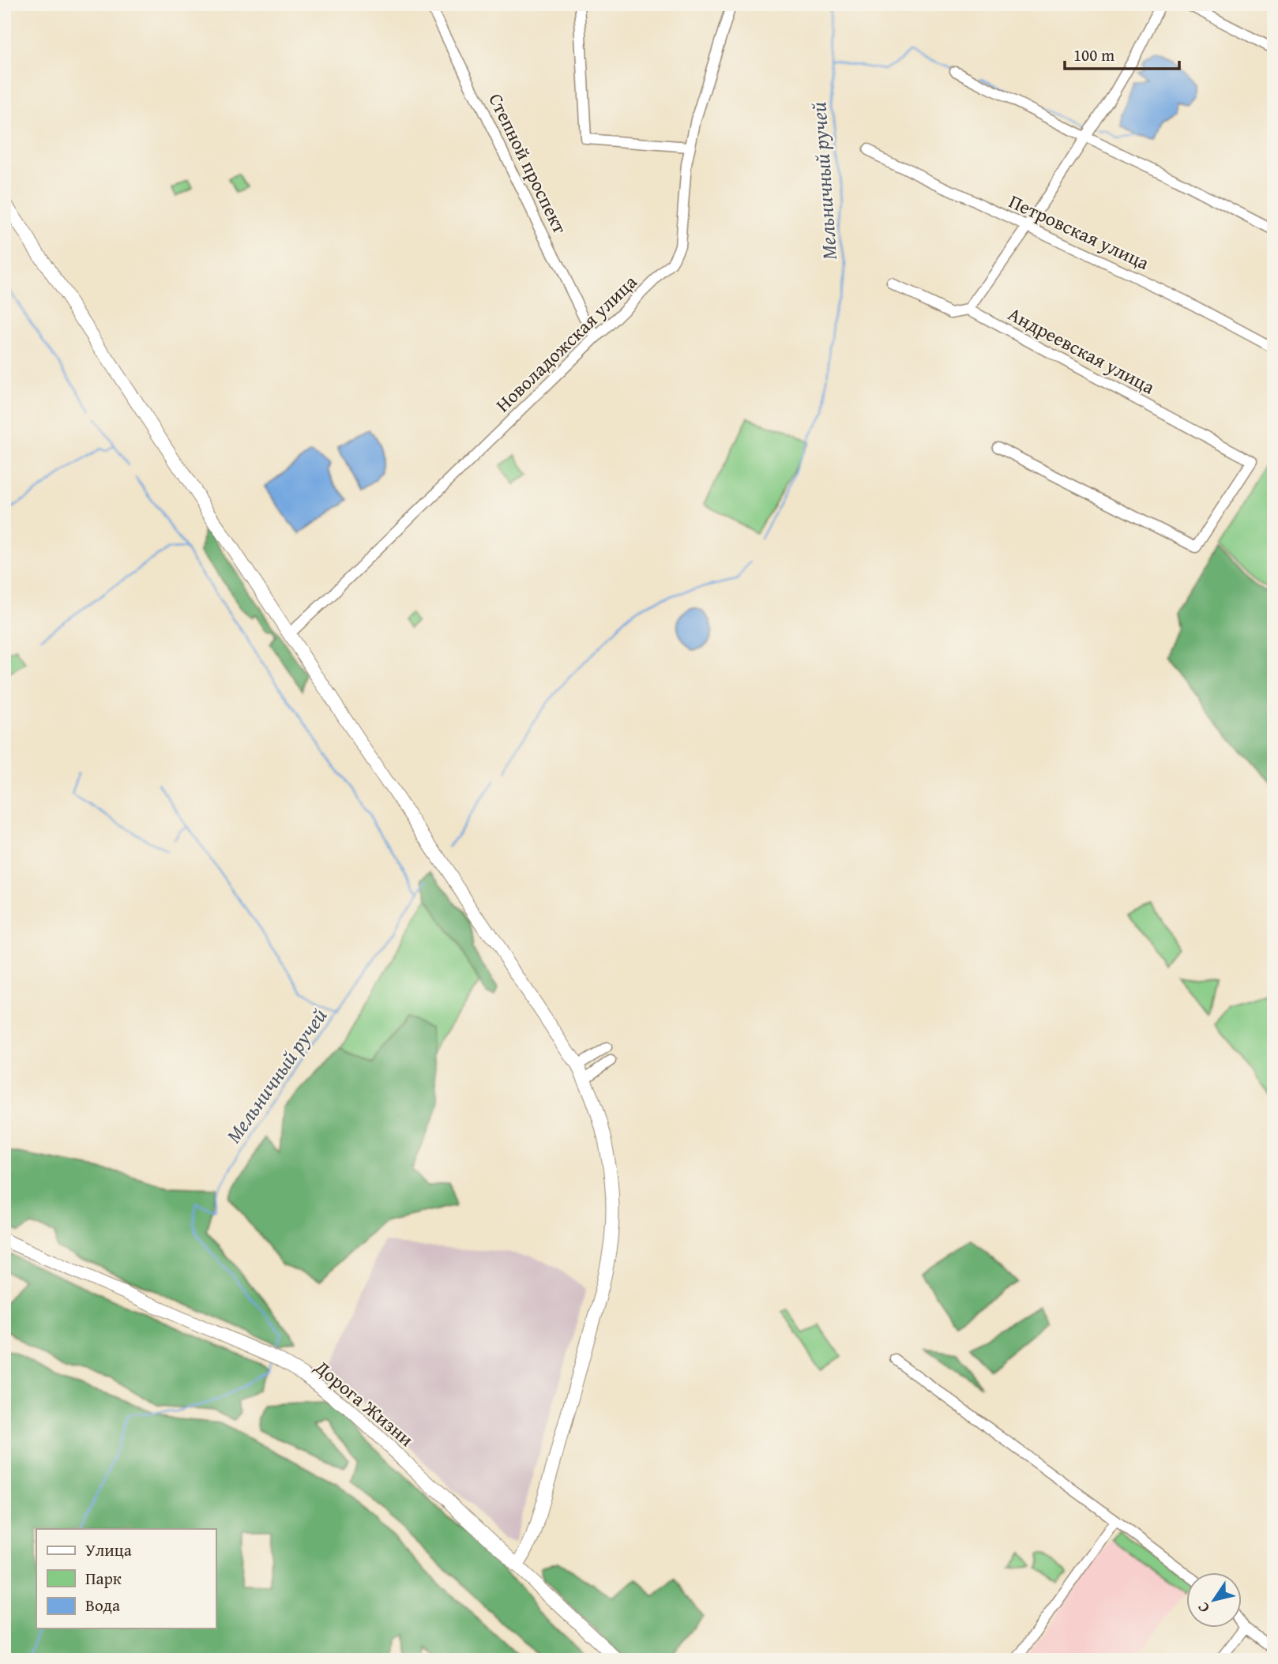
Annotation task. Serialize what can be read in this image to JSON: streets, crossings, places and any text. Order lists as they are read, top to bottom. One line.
{"streets":{"main road":["Дорога Жизни"],"street":["Степной проспект","Петровская улица","Новоладожская улица","Андреевская улица"]},"crossings":[["Степной проспект","Новоладожская улица"]],"water":["Мельничный ручей"],"legend":["Улица","Парк","Вода"],"scale_bar":"100 m","north":"bottom left"}
